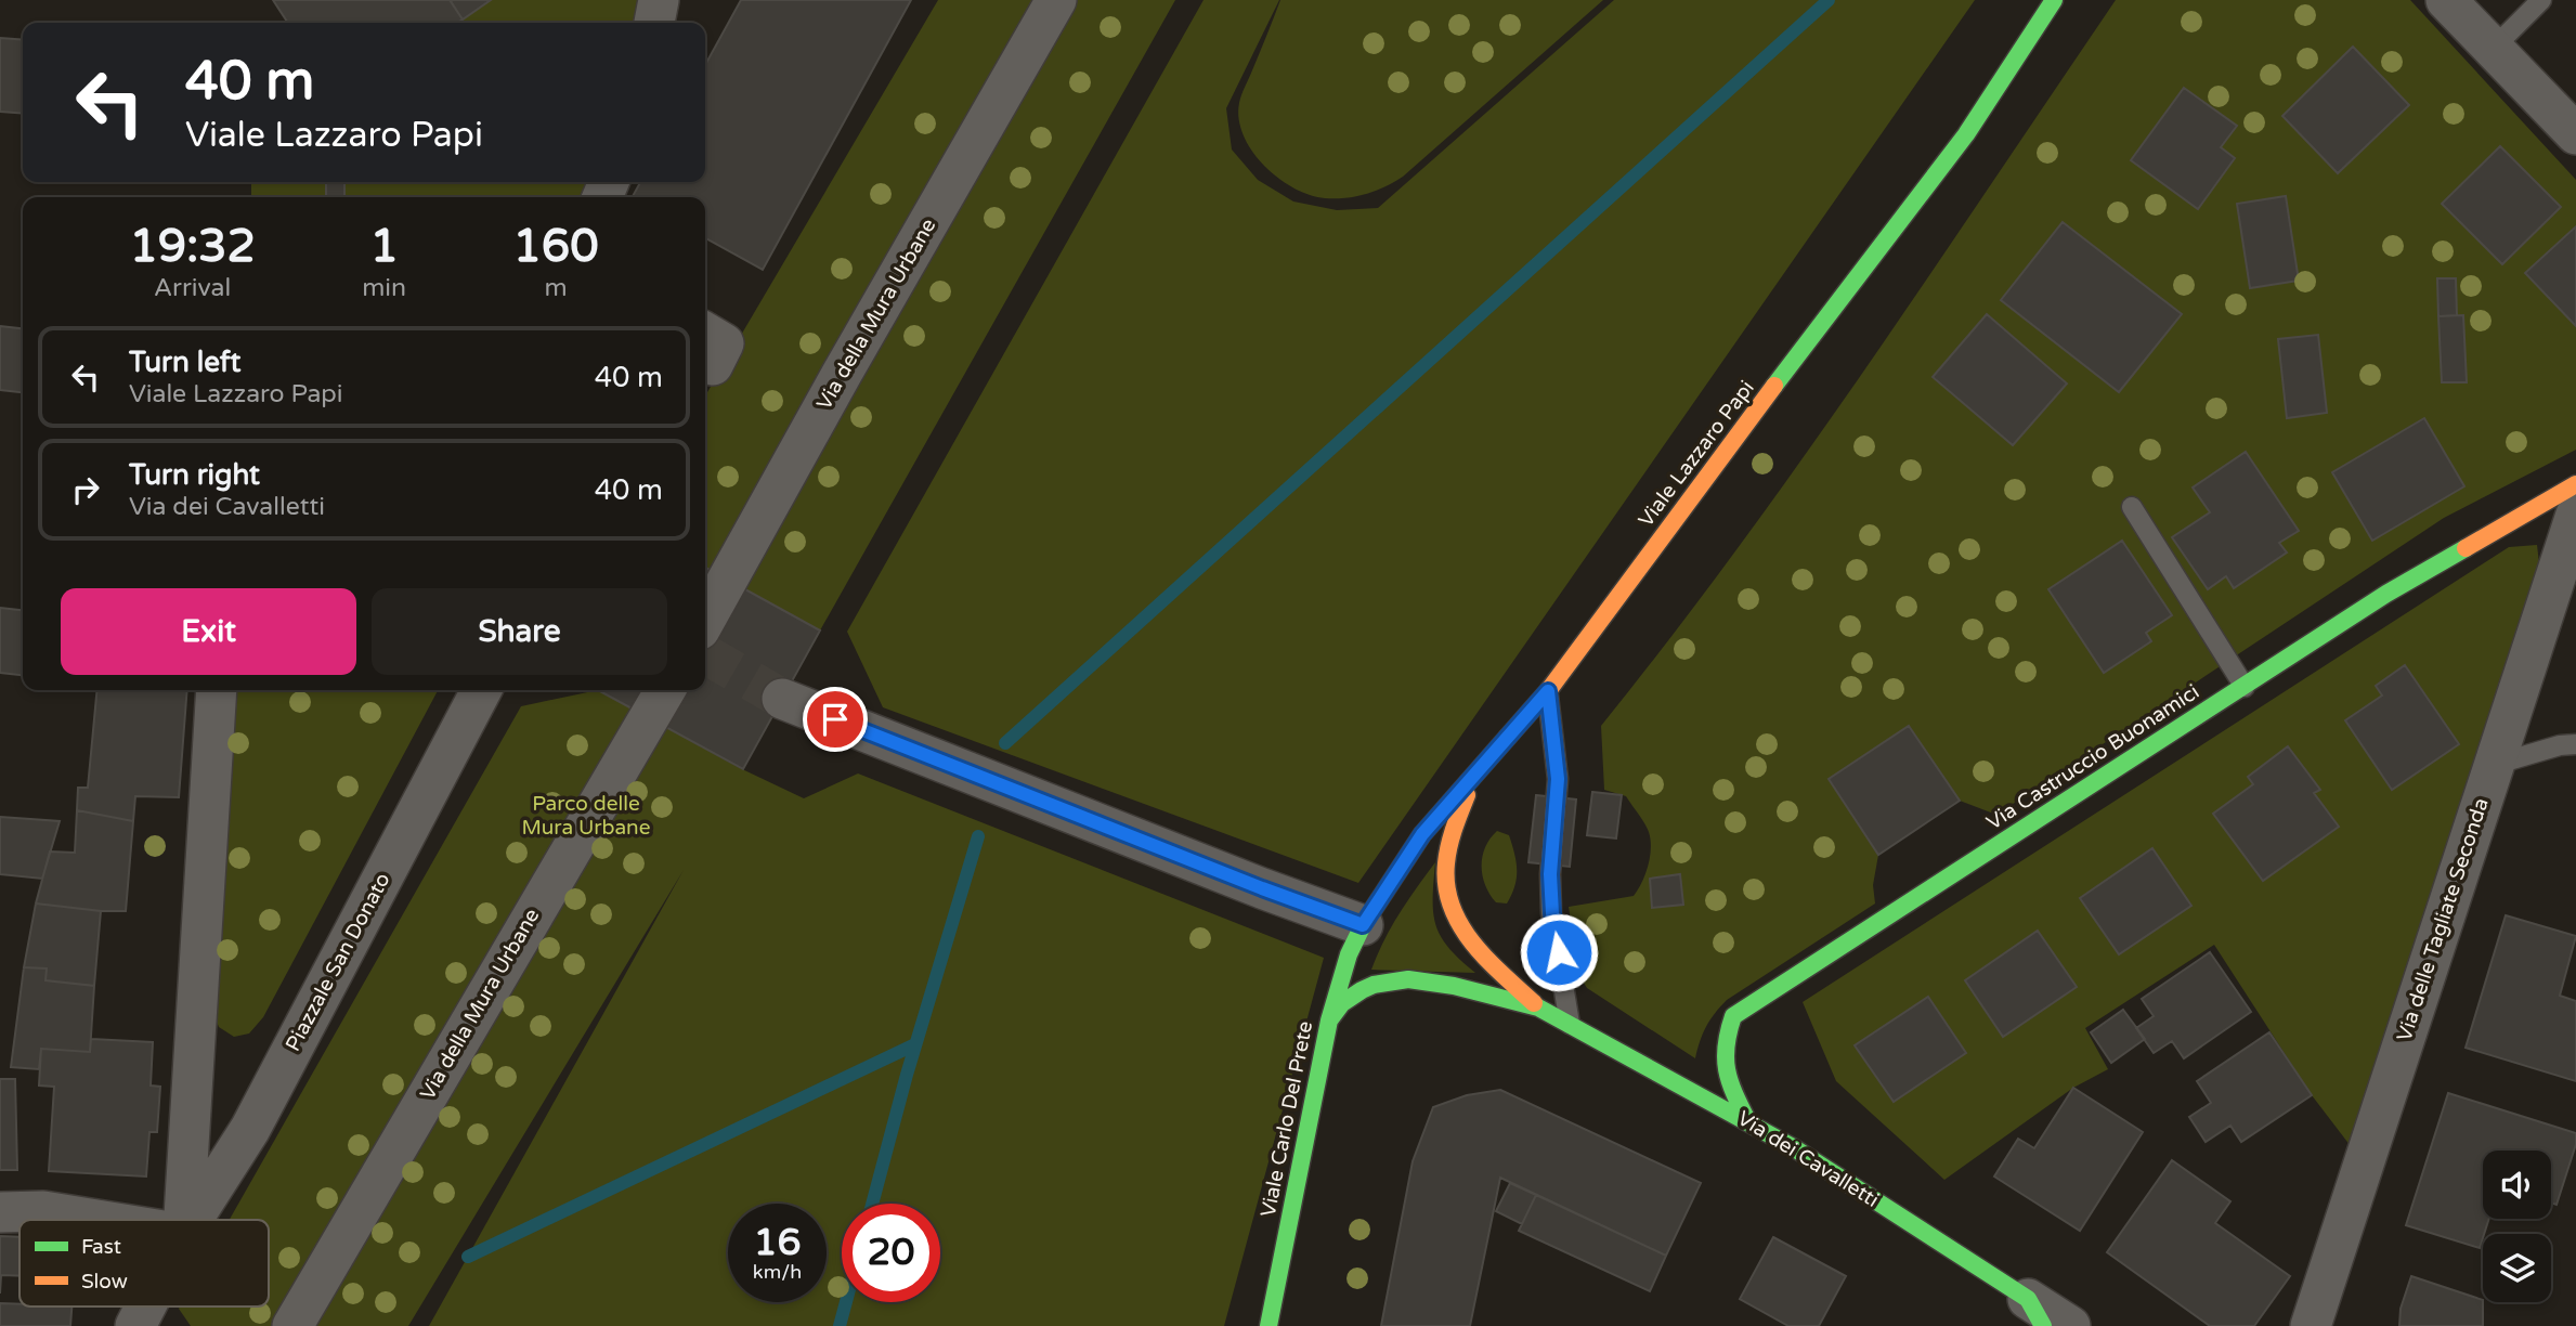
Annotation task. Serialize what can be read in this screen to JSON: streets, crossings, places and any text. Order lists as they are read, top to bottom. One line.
{"streets":{"main road":["Viale Lazzaro Papi","Via Castruccio Buonamici","Viale Carlo Del Prete","Via dei Cavalletti"],"street":["Via della Mura Urbane","Via delle Tagliate Seconda","Piazzale San Donato"]},"crossings":[["Viale Lazzaro Papi","Viale Carlo Del Prete"],["Via Castruccio Buonamici","Via dei Cavalletti"]],"parks":["Parco delle Mura Urbane"],"legend":["Fast","Slow"],"page":{"turn":["40 m","Viale Lazzaro Papi"],"eta":["19:32","Arrival","1","min","160","m"],"list":[{"name":"Turn left","note":"Viale Lazzaro Papi","value":"40 m"},{"name":"Turn right","note":"Via dei Cavalletti","value":"40 m"}],"buttons":["Exit","Share"],"speed":"16 km/h","limit":"20"}}
